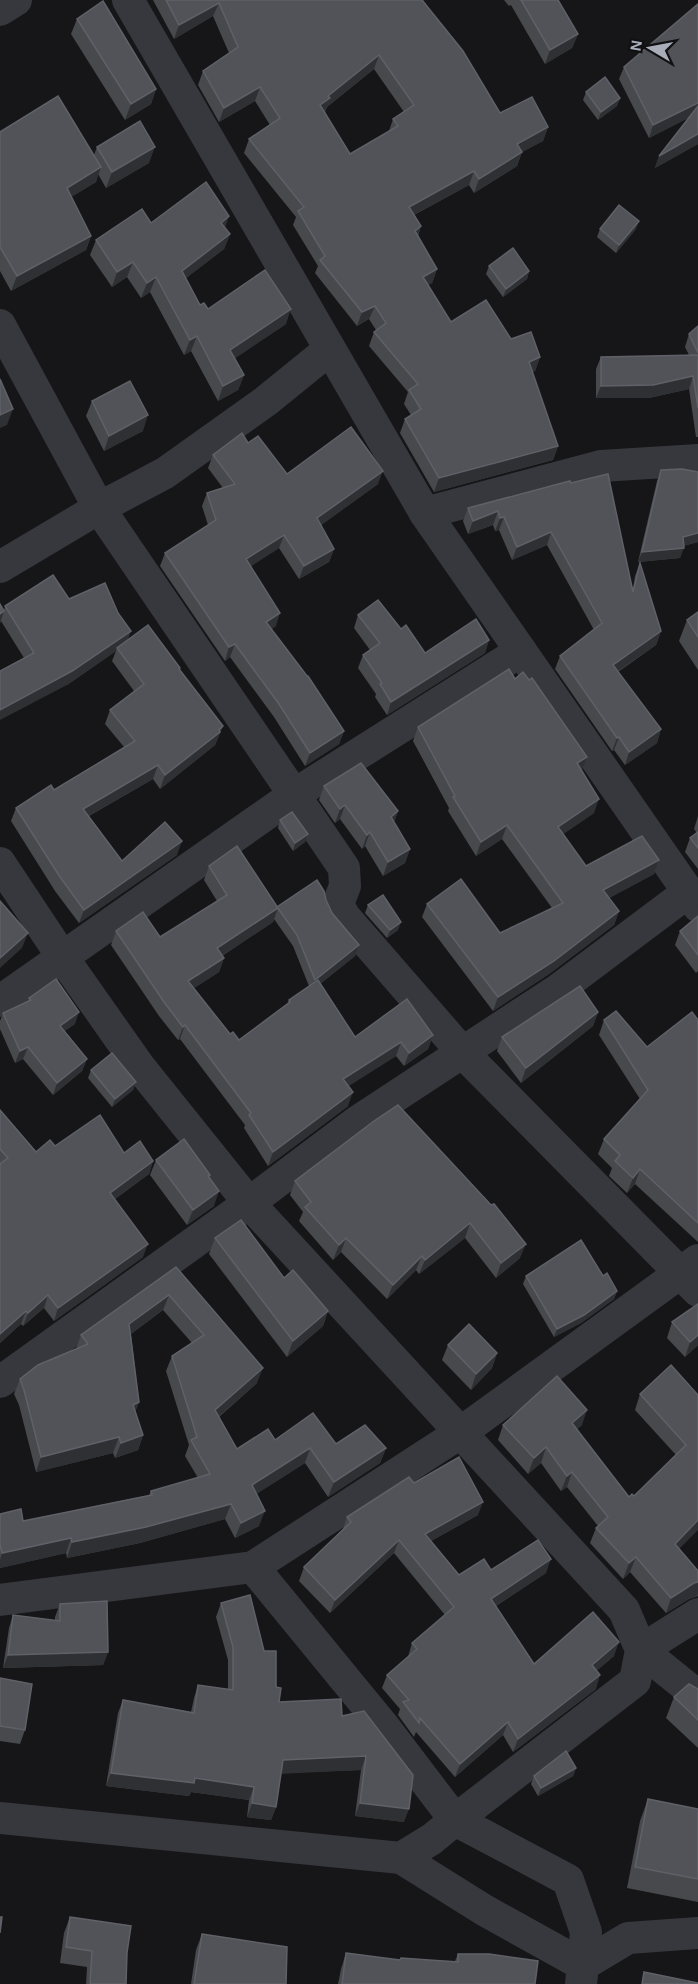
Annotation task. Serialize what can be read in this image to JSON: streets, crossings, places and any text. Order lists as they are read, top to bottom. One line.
{"north":"left"}
